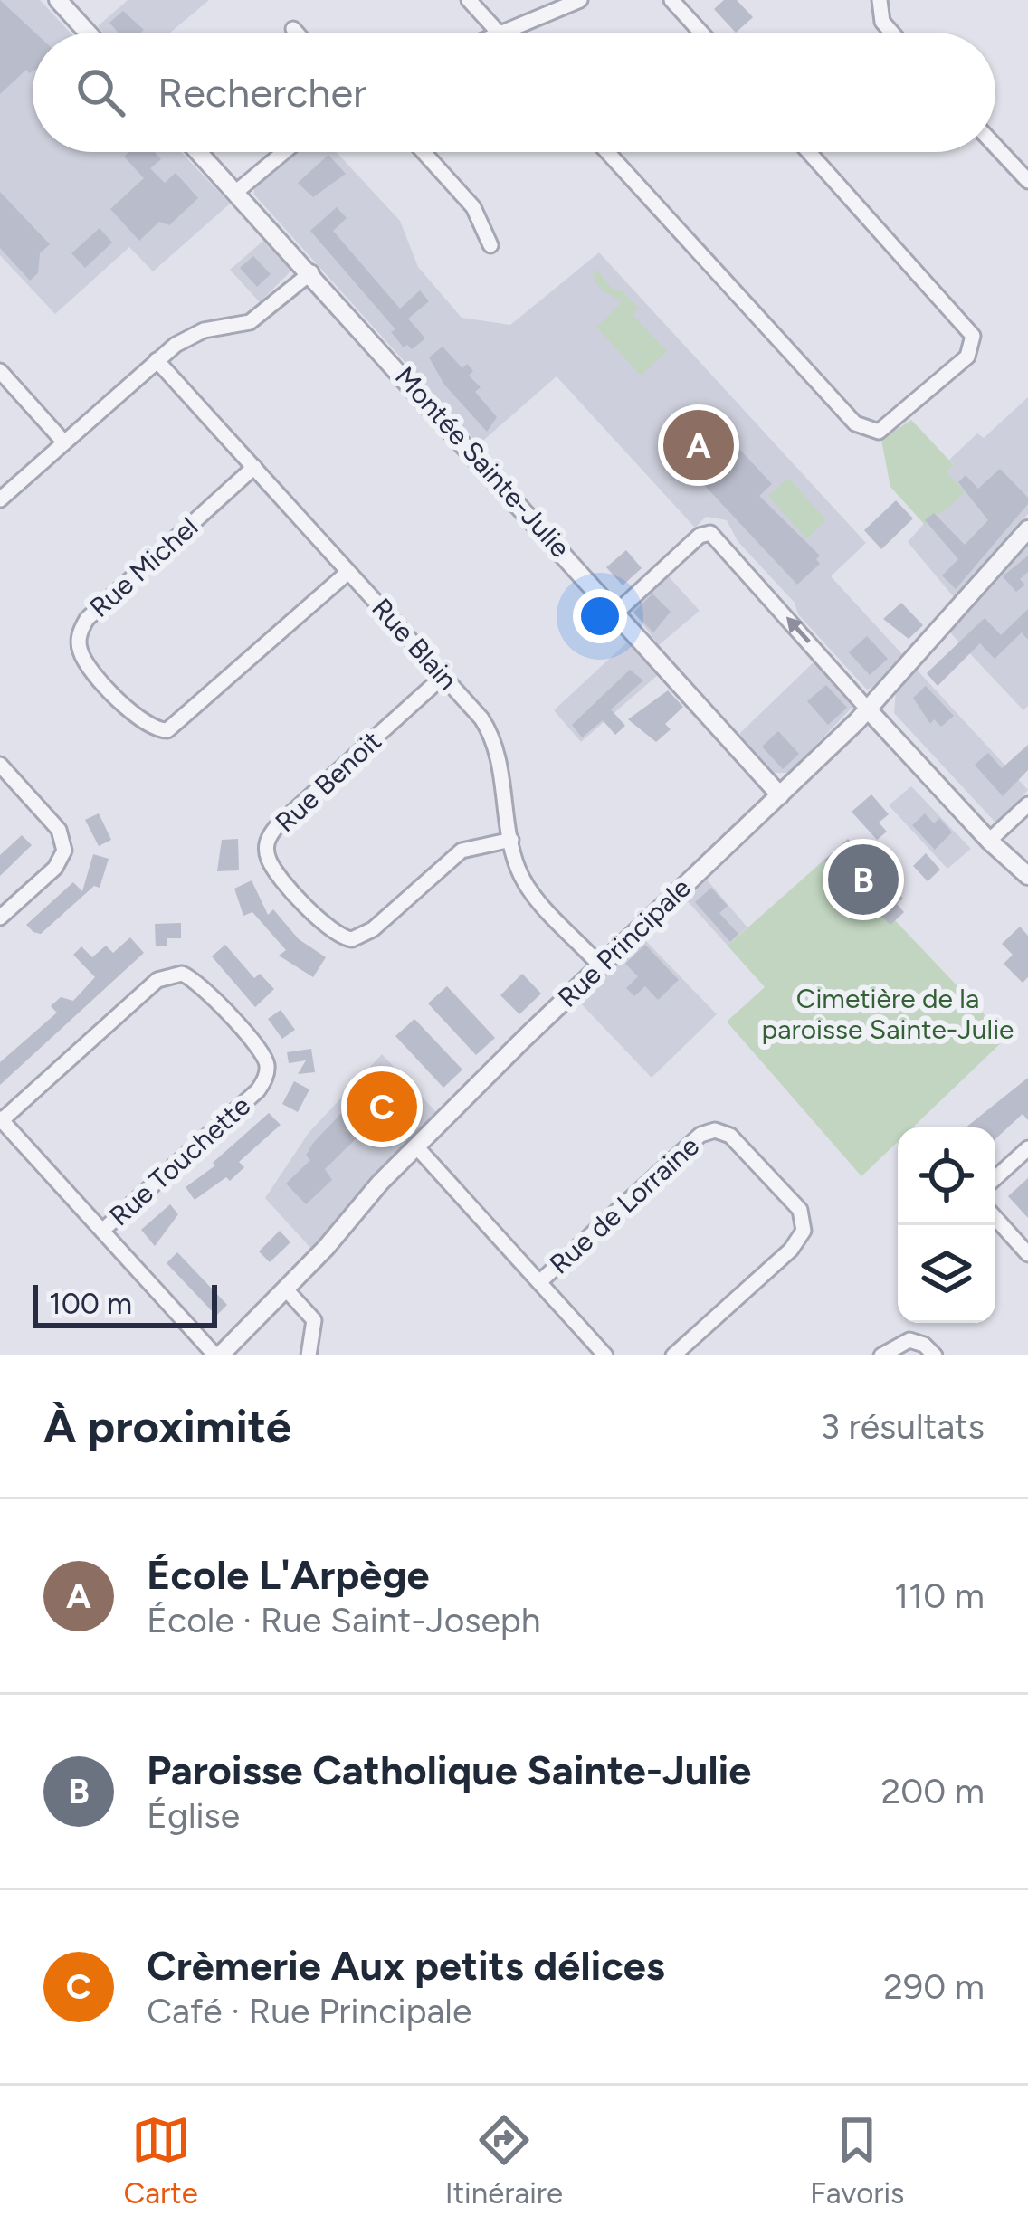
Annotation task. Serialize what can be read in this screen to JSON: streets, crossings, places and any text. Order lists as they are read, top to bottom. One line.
{"streets":{"street":["Montée Sainte-Julie","Rue Michel","Rue Blain","Rue Benoit","Rue Principale","Rue Touchette","Rue de Lorraine"]},"crossings":[["Montée Sainte-Julie","Rue Principale"],["Rue Michel","Rue Blain"],["Rue Blain","Rue Benoit"],["Rue Blain","Rue Principale"]],"parks":["Cimetière de la paroisse Sainte-Julie"],"scale_bar":"100 m","page":{"search":"Rechercher","pins":["A","B","C"],"scale":"100 m","heading":["À proximité","3 résultats"],"list":[{"mark":"A","name":"École L'Arpège","note":"École · Rue Saint-Joseph","value":"110 m"},{"mark":"B","name":"Paroisse Catholique Sainte-Julie","note":"Église","value":"200 m"},{"mark":"C","name":"Crèmerie Aux petits délices","note":"Café · Rue Principale","value":"290 m"}],"nav":["Carte","Itinéraire","Favoris"]}}
